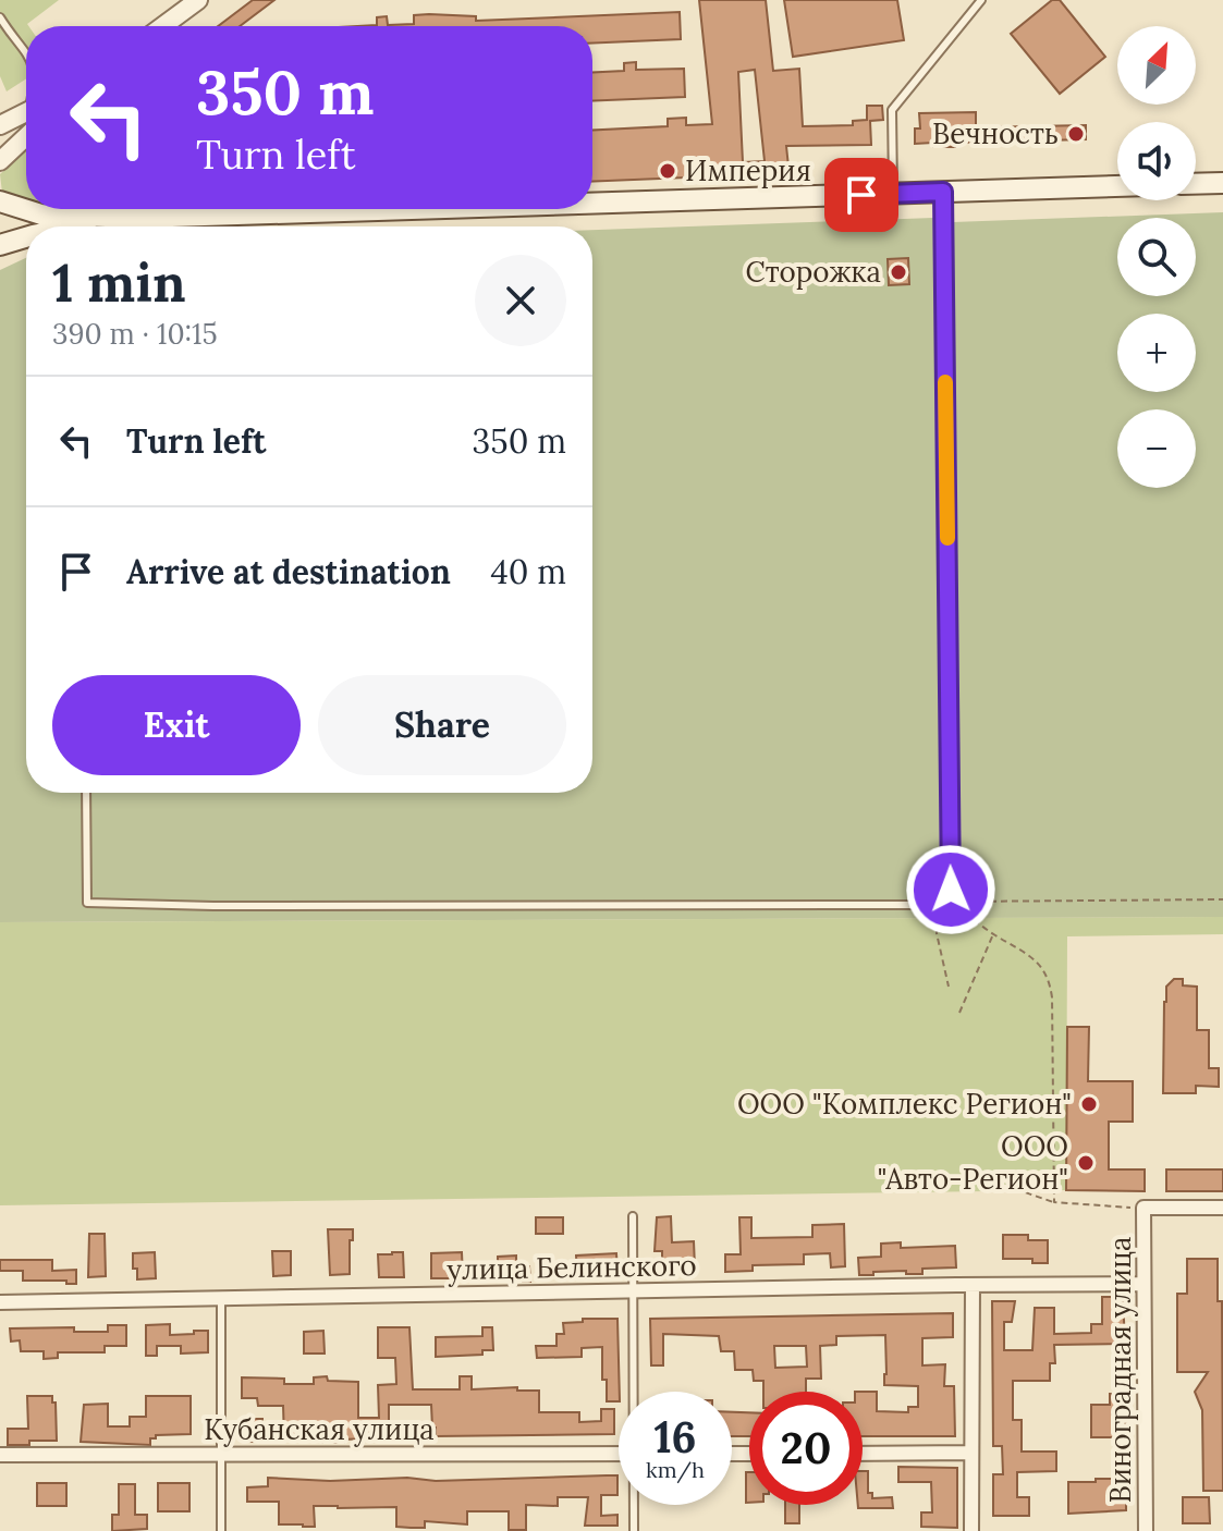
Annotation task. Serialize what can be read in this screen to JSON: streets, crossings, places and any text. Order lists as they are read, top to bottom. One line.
{"streets":{"street":["улица Белинского","Виноградная улица","Кубанская улица"]},"crossings":[["улица Белинского","Виноградная улица"]],"places":["Вечность","Империя","Сторожка","ООО \"Комплекс Регион\"","ООО \"Авто-Регион\""],"north":"top right","page":{"map_buttons":["+","−"],"turn":["350 m","Turn left"],"heading":["1 min","390 m · 10:15"],"list":[{"name":"Turn left","value":"350 m"},{"name":"Arrive at destination","value":"40 m"}],"buttons":["Exit","Share"],"speed":"16 km/h","limit":"20"}}
